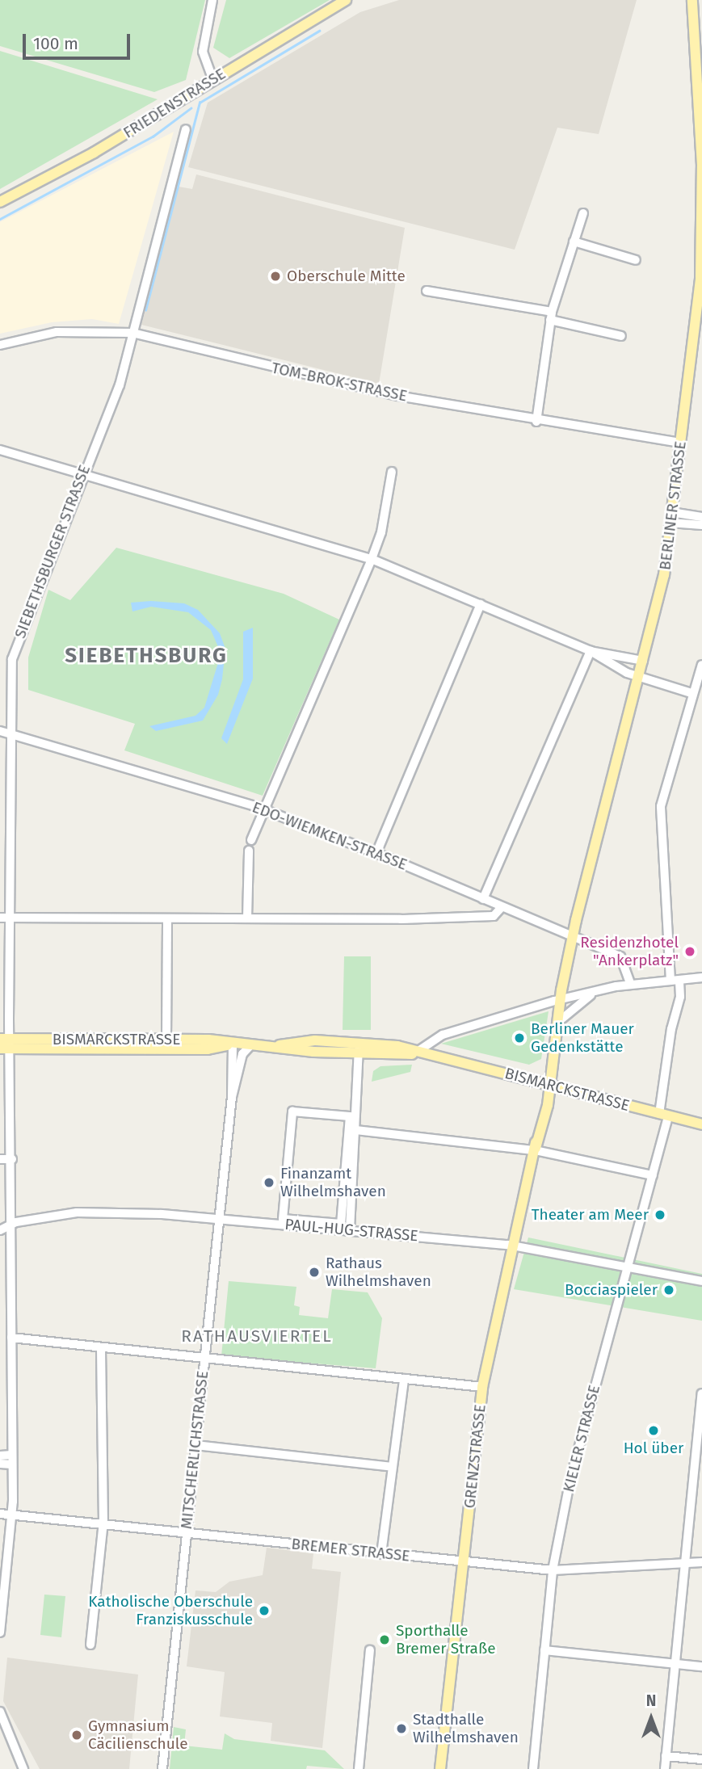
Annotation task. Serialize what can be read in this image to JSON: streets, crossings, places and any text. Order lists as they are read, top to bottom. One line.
{"streets":{"main road":["FRIEDENSTRASSE","BERLINER STRASSE","BISMARCKSTRASSE","GRENZSTRASSE"],"street":["TOM-BROK-STRASSE","SIEBETHSBURGER STRASSE","EDO-WIEMKEN-STRASSE","PAUL-HUG-STRASSE","KIELER STRASSE","MITSCHERLICHSTRASSE","BREMER STRASSE"]},"crossings":[["TOM-BROK-STRASSE","BERLINER STRASSE"],["TOM-BROK-STRASSE","SIEBETHSBURGER STRASSE"],["BERLINER STRASSE","EDO-WIEMKEN-STRASSE"],["BERLINER STRASSE","GRENZSTRASSE"],["SIEBETHSBURGER STRASSE","EDO-WIEMKEN-STRASSE"],["SIEBETHSBURGER STRASSE","BISMARCKSTRASSE"],["SIEBETHSBURGER STRASSE","PAUL-HUG-STRASSE"],["SIEBETHSBURGER STRASSE","BREMER STRASSE"],["BISMARCKSTRASSE","KIELER STRASSE"],["BISMARCKSTRASSE","MITSCHERLICHSTRASSE"],["BISMARCKSTRASSE","GRENZSTRASSE"],["PAUL-HUG-STRASSE","KIELER STRASSE"],["PAUL-HUG-STRASSE","MITSCHERLICHSTRASSE"],["PAUL-HUG-STRASSE","GRENZSTRASSE"],["KIELER STRASSE","BREMER STRASSE"],["MITSCHERLICHSTRASSE","BREMER STRASSE"],["GRENZSTRASSE","BREMER STRASSE"]],"districts":["SIEBETHSBURG","RATHAUSVIERTEL"],"places":["Oberschule Mitte","Residenzhotel \"Ankerplatz\"","Berliner Mauer Gedenkstätte","Finanzamt Wilhelmshaven","Theater am Meer","Rathaus Wilhelmshaven","Bocciaspieler","Hol über","Katholische Oberschule Franziskusschule","Sporthalle Bremer Straße","Stadthalle Wilhelmshaven","Gymnasium Cäcilienschule"],"scale_bar":"100 m","north":"top"}
